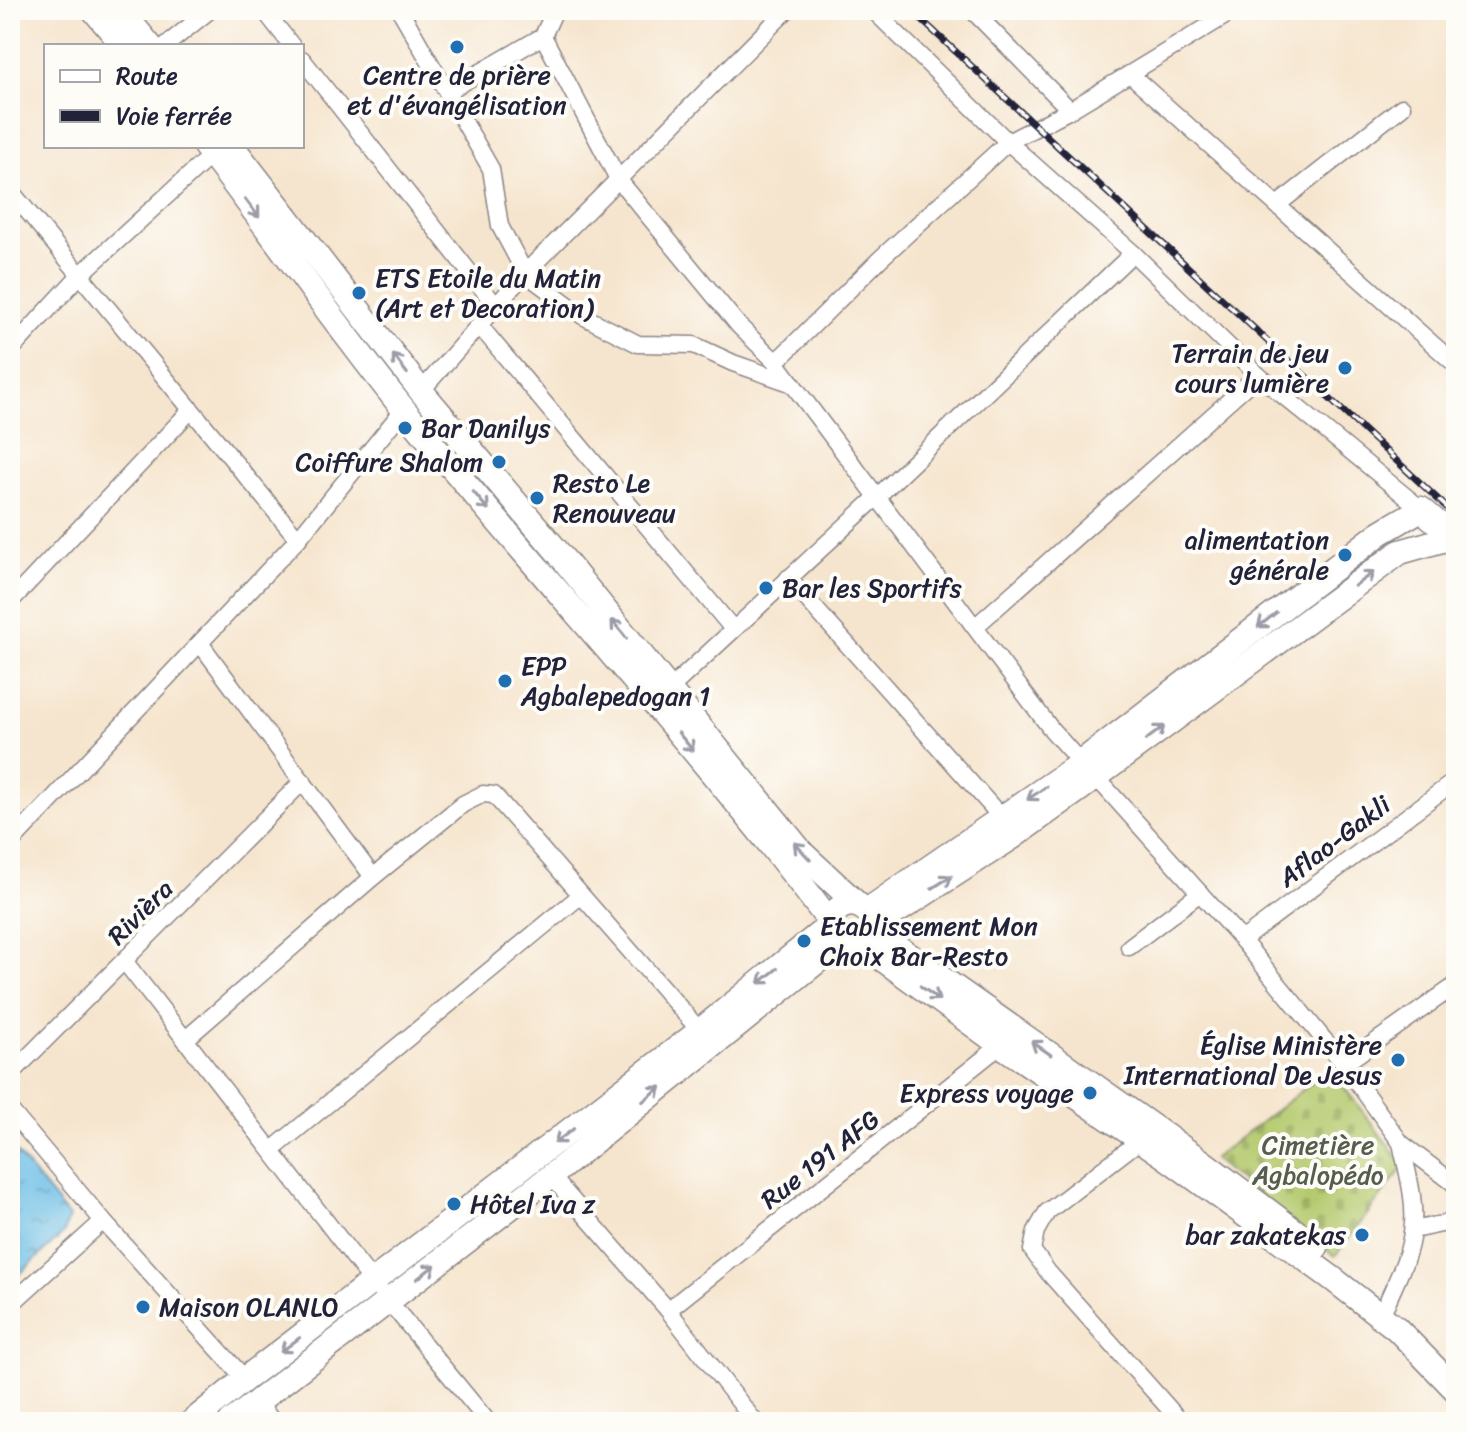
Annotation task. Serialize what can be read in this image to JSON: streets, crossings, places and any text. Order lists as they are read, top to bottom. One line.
{"streets":{"street":["Aflao-Gakli","Rivièra","Rue 191 AFG"]},"parks":["Cimetière Agbalopédo"],"places":["Centre de prière et d'évangélisation","ETS Etoile du Matin (Art et Decoration)","Terrain de jeu cours lumière","Bar Danilys","Coiffure Shalom","Resto Le Renouveau","alimentation générale","Bar les Sportifs","EPP Agbalepedogan 1","Etablissement Mon Choix Bar-Resto","Église Ministère International De Jesus","Express voyage","Hôtel Iva z","bar zakatekas","Maison OLANLO"],"legend":["Route","Voie ferrée"]}
